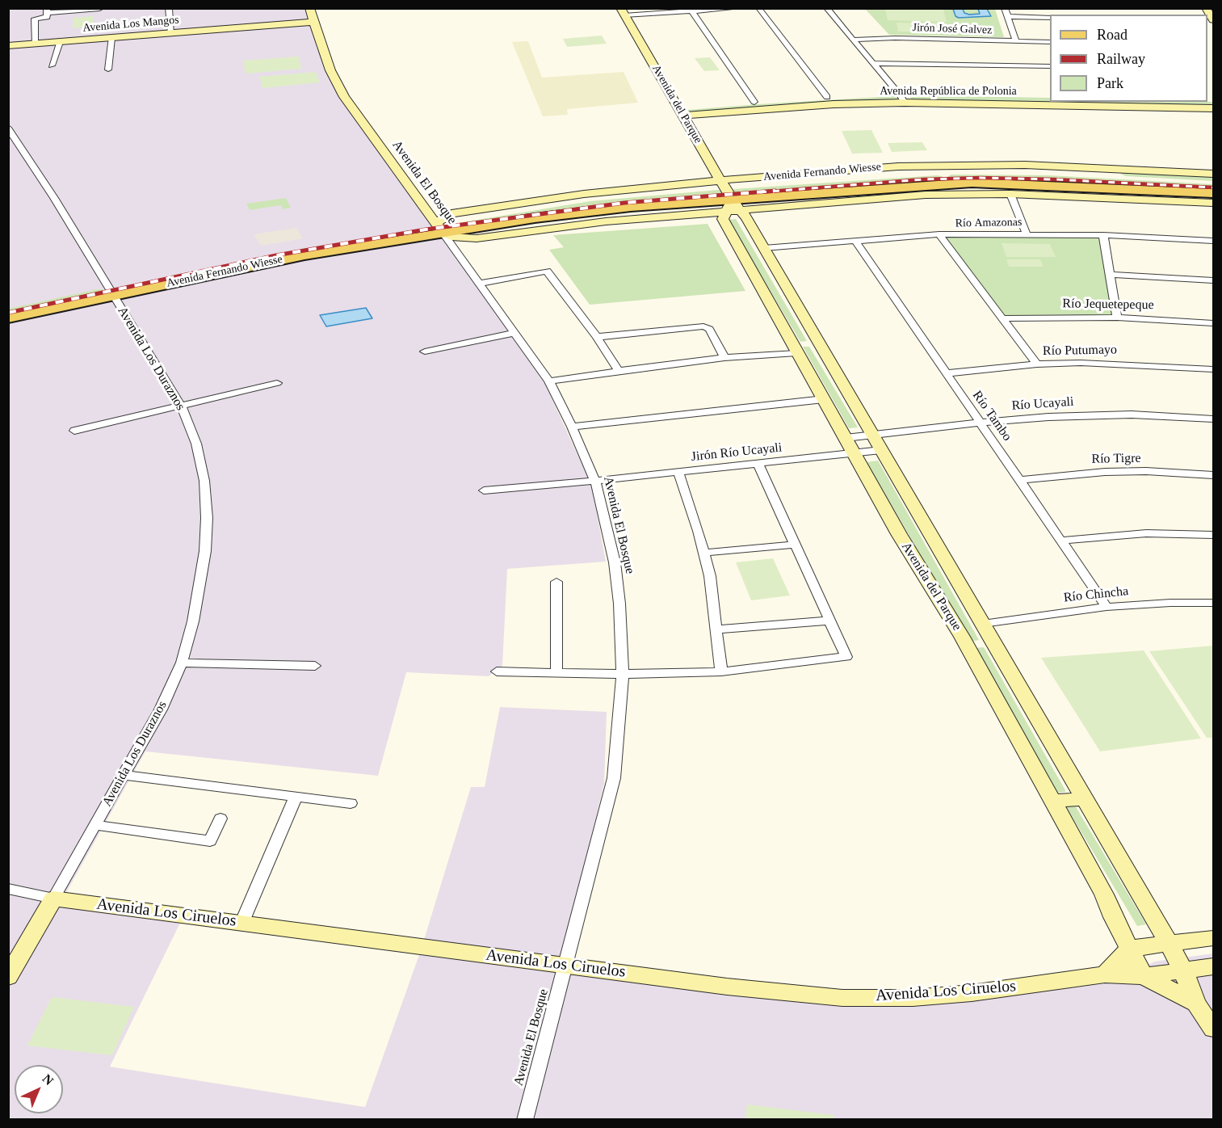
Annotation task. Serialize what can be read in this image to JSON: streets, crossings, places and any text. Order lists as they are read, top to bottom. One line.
{"streets":{"main road":["Avenida Los Mangos","Avenida República de Polonia","Avenida del Parque","Avenida Fernando Wiesse","Avenida El Bosque","Avenida Los Duraznos","Avenida Los Ciruelos"],"street":["Jirón José Galvez","Río Amazonas","Río Jequetepeque","Río Putumayo","Río Ucayali","Río Tambo","Jirón Río Ucayali","Río Tigre","Río Chincha"]},"crossings":[["Avenida Los Mangos","Avenida El Bosque"],["Avenida República de Polonia","Avenida del Parque"],["Avenida del Parque","Avenida Fernando Wiesse"],["Avenida del Parque","Río Amazonas"],["Avenida del Parque","Río Ucayali"],["Avenida del Parque","Jirón Río Ucayali"],["Avenida del Parque","Río Chincha"],["Avenida del Parque","Avenida Los Ciruelos"],["Avenida Fernando Wiesse","Avenida El Bosque"],["Avenida Fernando Wiesse","Avenida Los Duraznos"],["Avenida El Bosque","Jirón Río Ucayali"],["Avenida El Bosque","Avenida Los Ciruelos"],["Río Amazonas","Río Tambo"],["Río Putumayo","Río Tambo"],["Avenida Los Duraznos","Avenida Los Ciruelos"],["Río Ucayali","Río Tambo"],["Río Tambo","Río Tigre"],["Río Tambo","Río Chincha"]],"legend":["Road","Railway","Park"],"north":"top right"}
